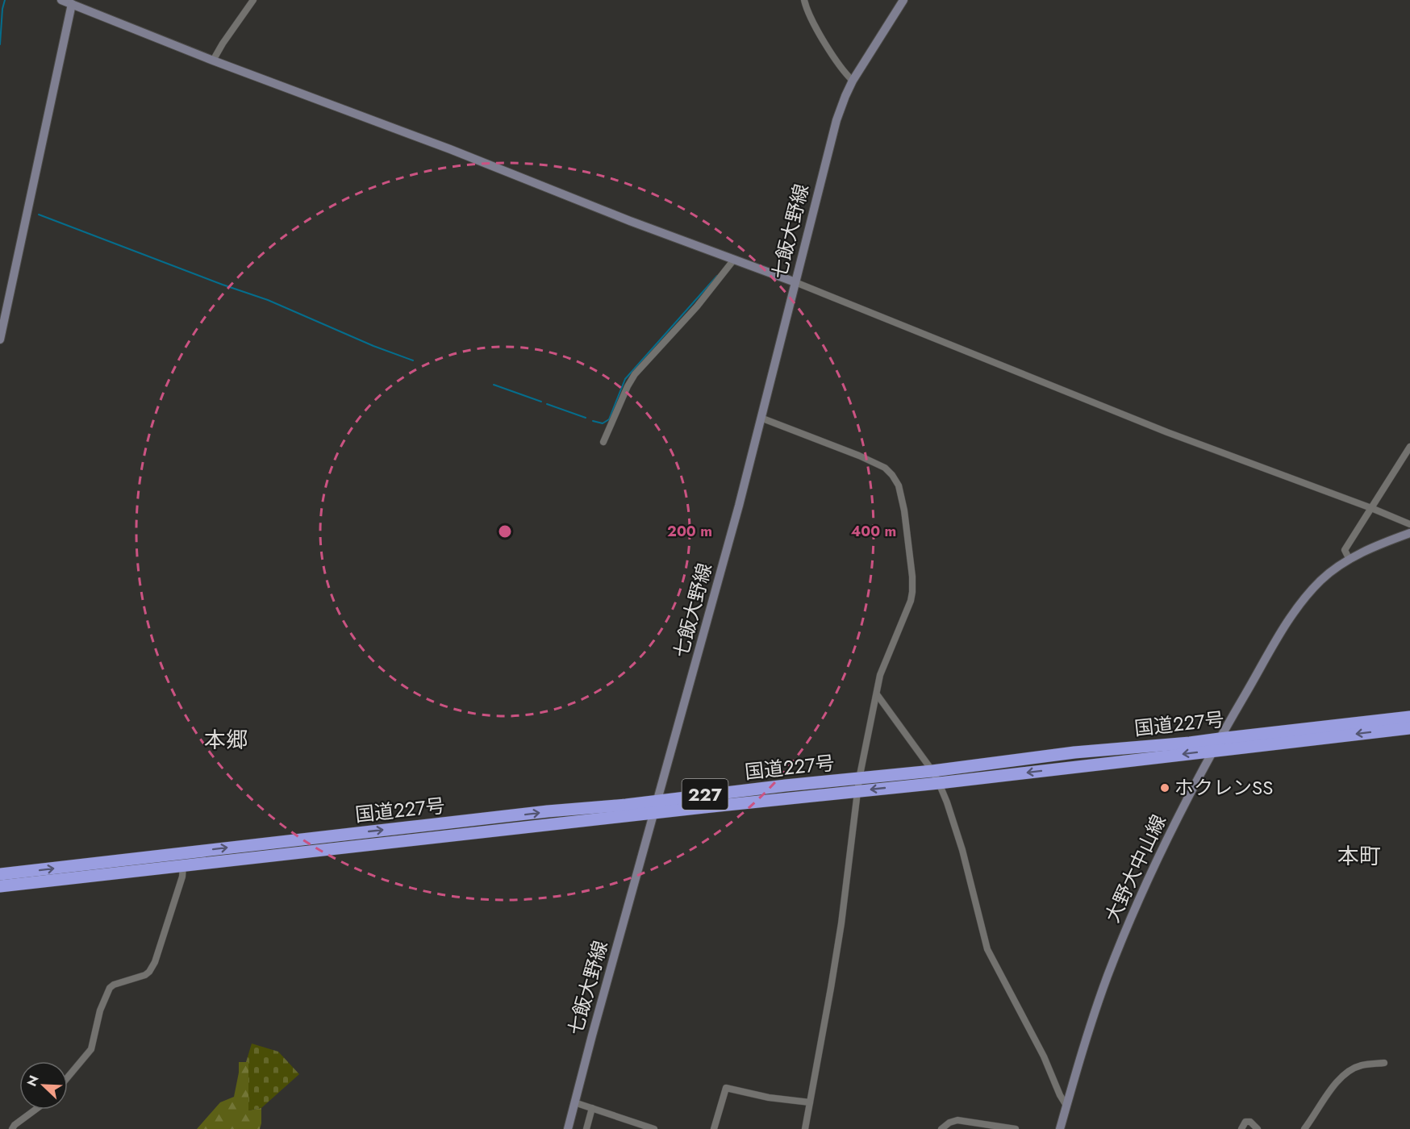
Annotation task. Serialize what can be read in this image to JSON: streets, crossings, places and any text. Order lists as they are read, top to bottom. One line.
{"streets":{"highway":["国道227号","227"],"main road":["七飯大野線","大野大中山線"]},"crossings":[["七飯大野線","国道227号"],["国道227号","大野大中山線"]],"districts":["本郷","本町"],"places":["ホクレンSS"],"north":"top left","rings":["200 m","400 m"]}
